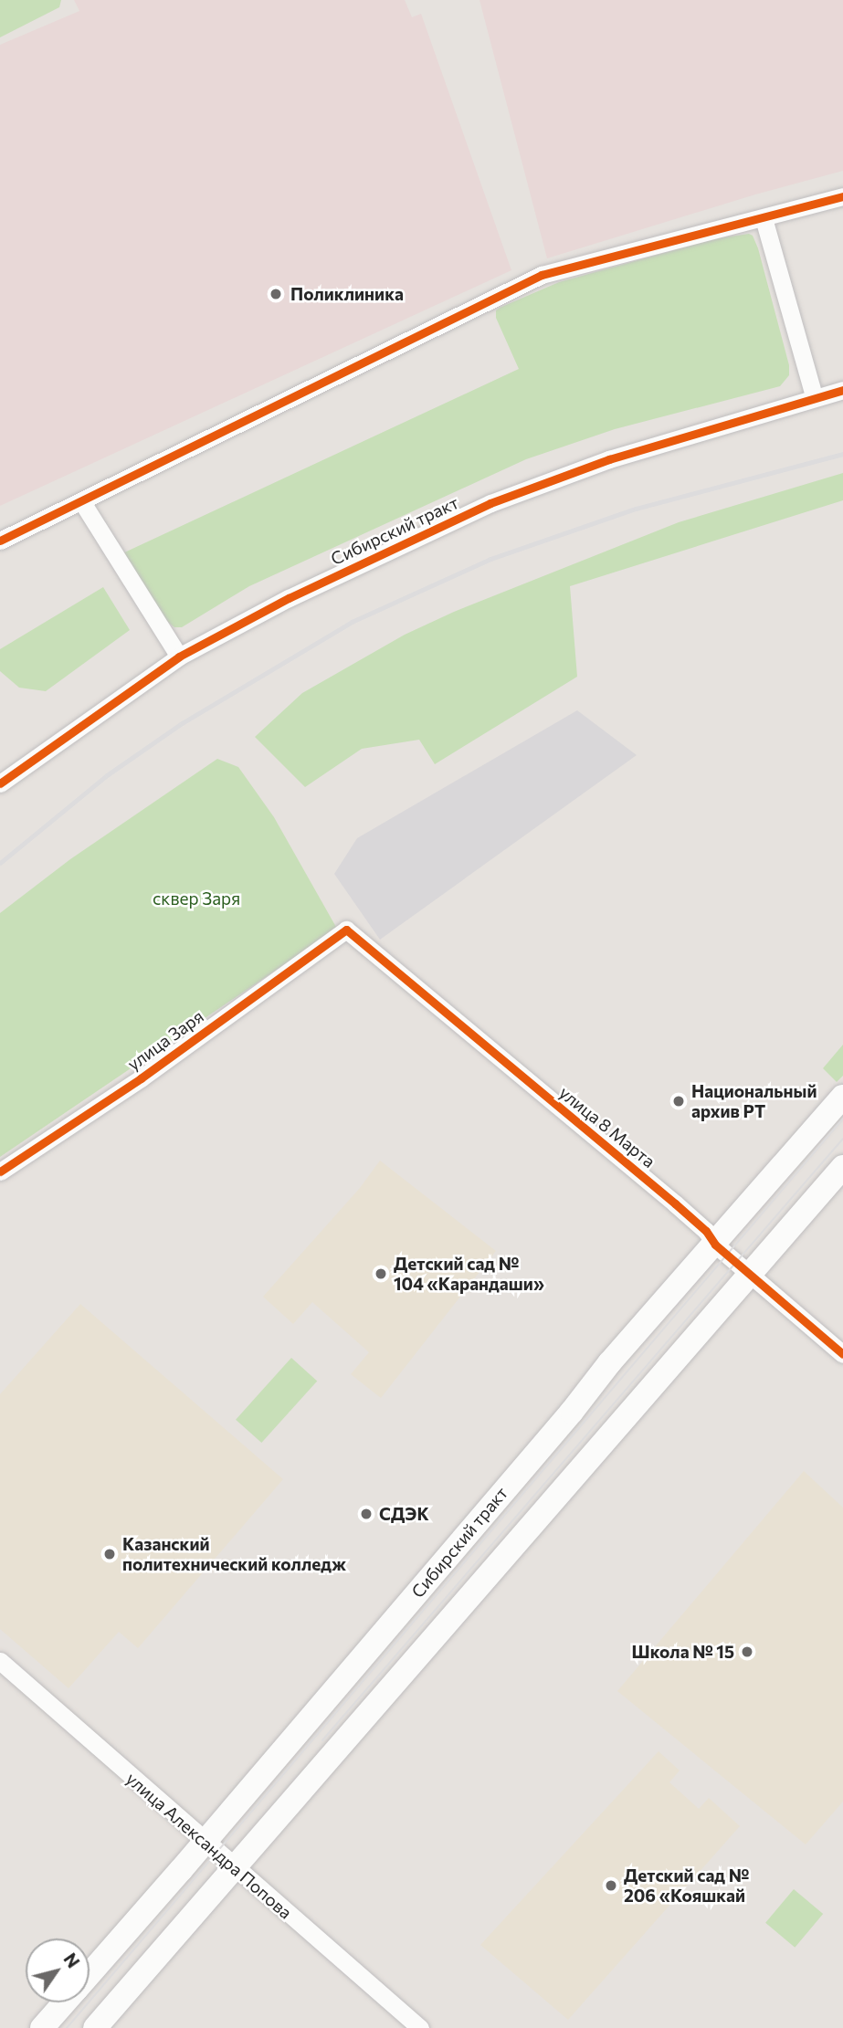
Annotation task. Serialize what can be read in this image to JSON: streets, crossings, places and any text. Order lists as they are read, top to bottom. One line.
{"streets":{"main road":["Сибирский тракт"],"street":["улица Заря","улица 8 Марта","улица Александра Попова"]},"crossings":[["Сибирский тракт","улица 8 Марта"],["Сибирский тракт","улица Александра Попова"],["улица Заря","улица 8 Марта"]],"parks":["сквер Заря"],"places":["Поликлиника","Национальный архив РТ","Детский сад № 104 «Карандаши»","СДЭК","Казанский политехнический колледж","Школа № 15","Детский сад № 206 «Кояшкай"],"north":"top right"}
